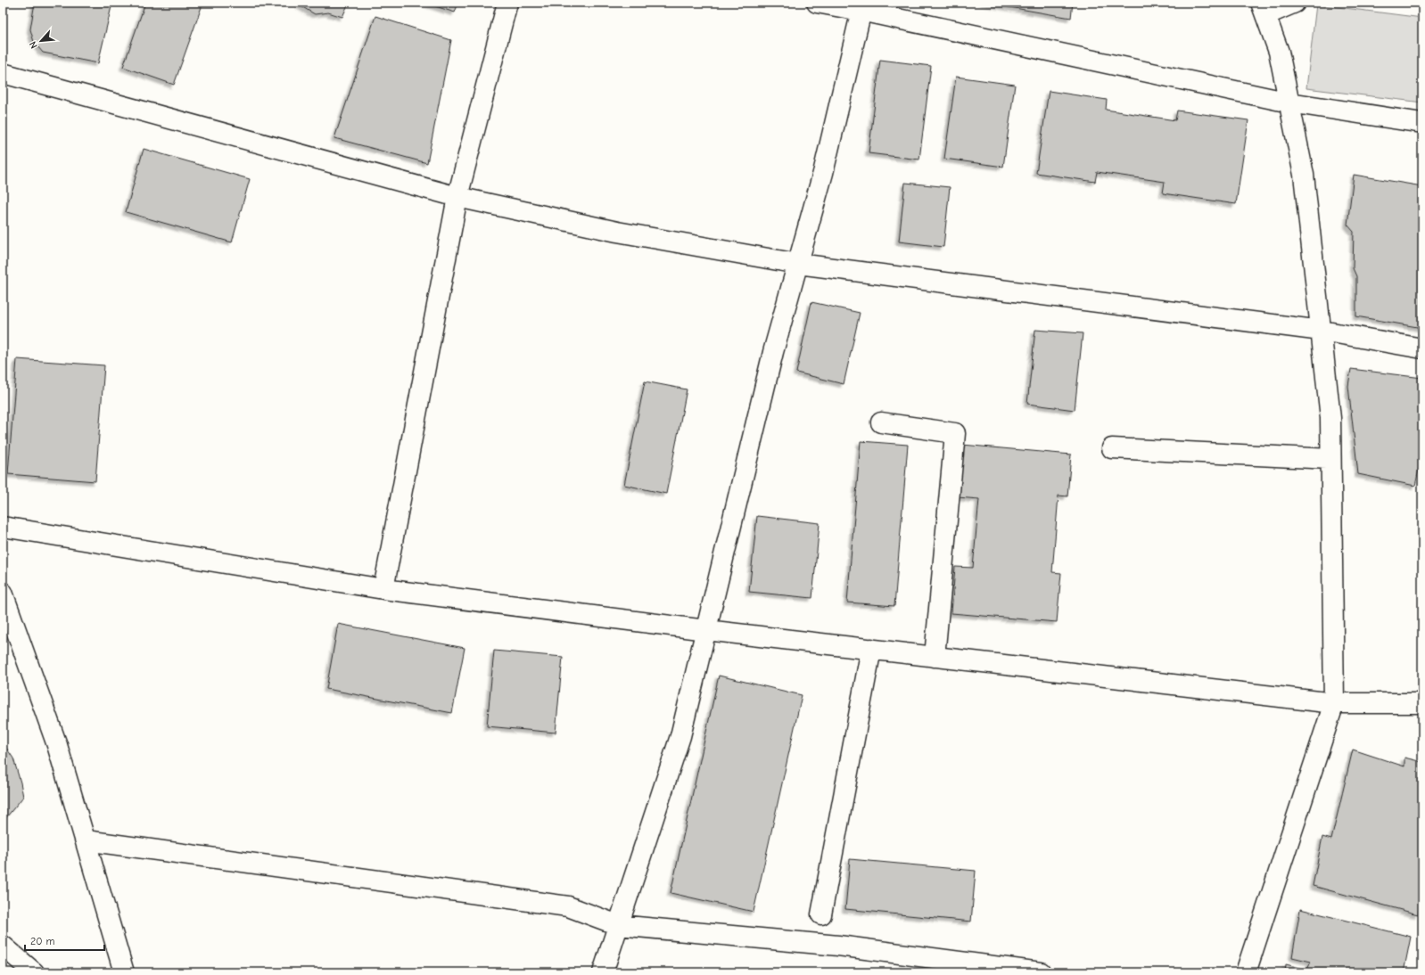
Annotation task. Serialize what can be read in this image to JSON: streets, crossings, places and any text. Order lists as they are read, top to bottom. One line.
{"scale_bar":"20 m","north":"bottom left"}
